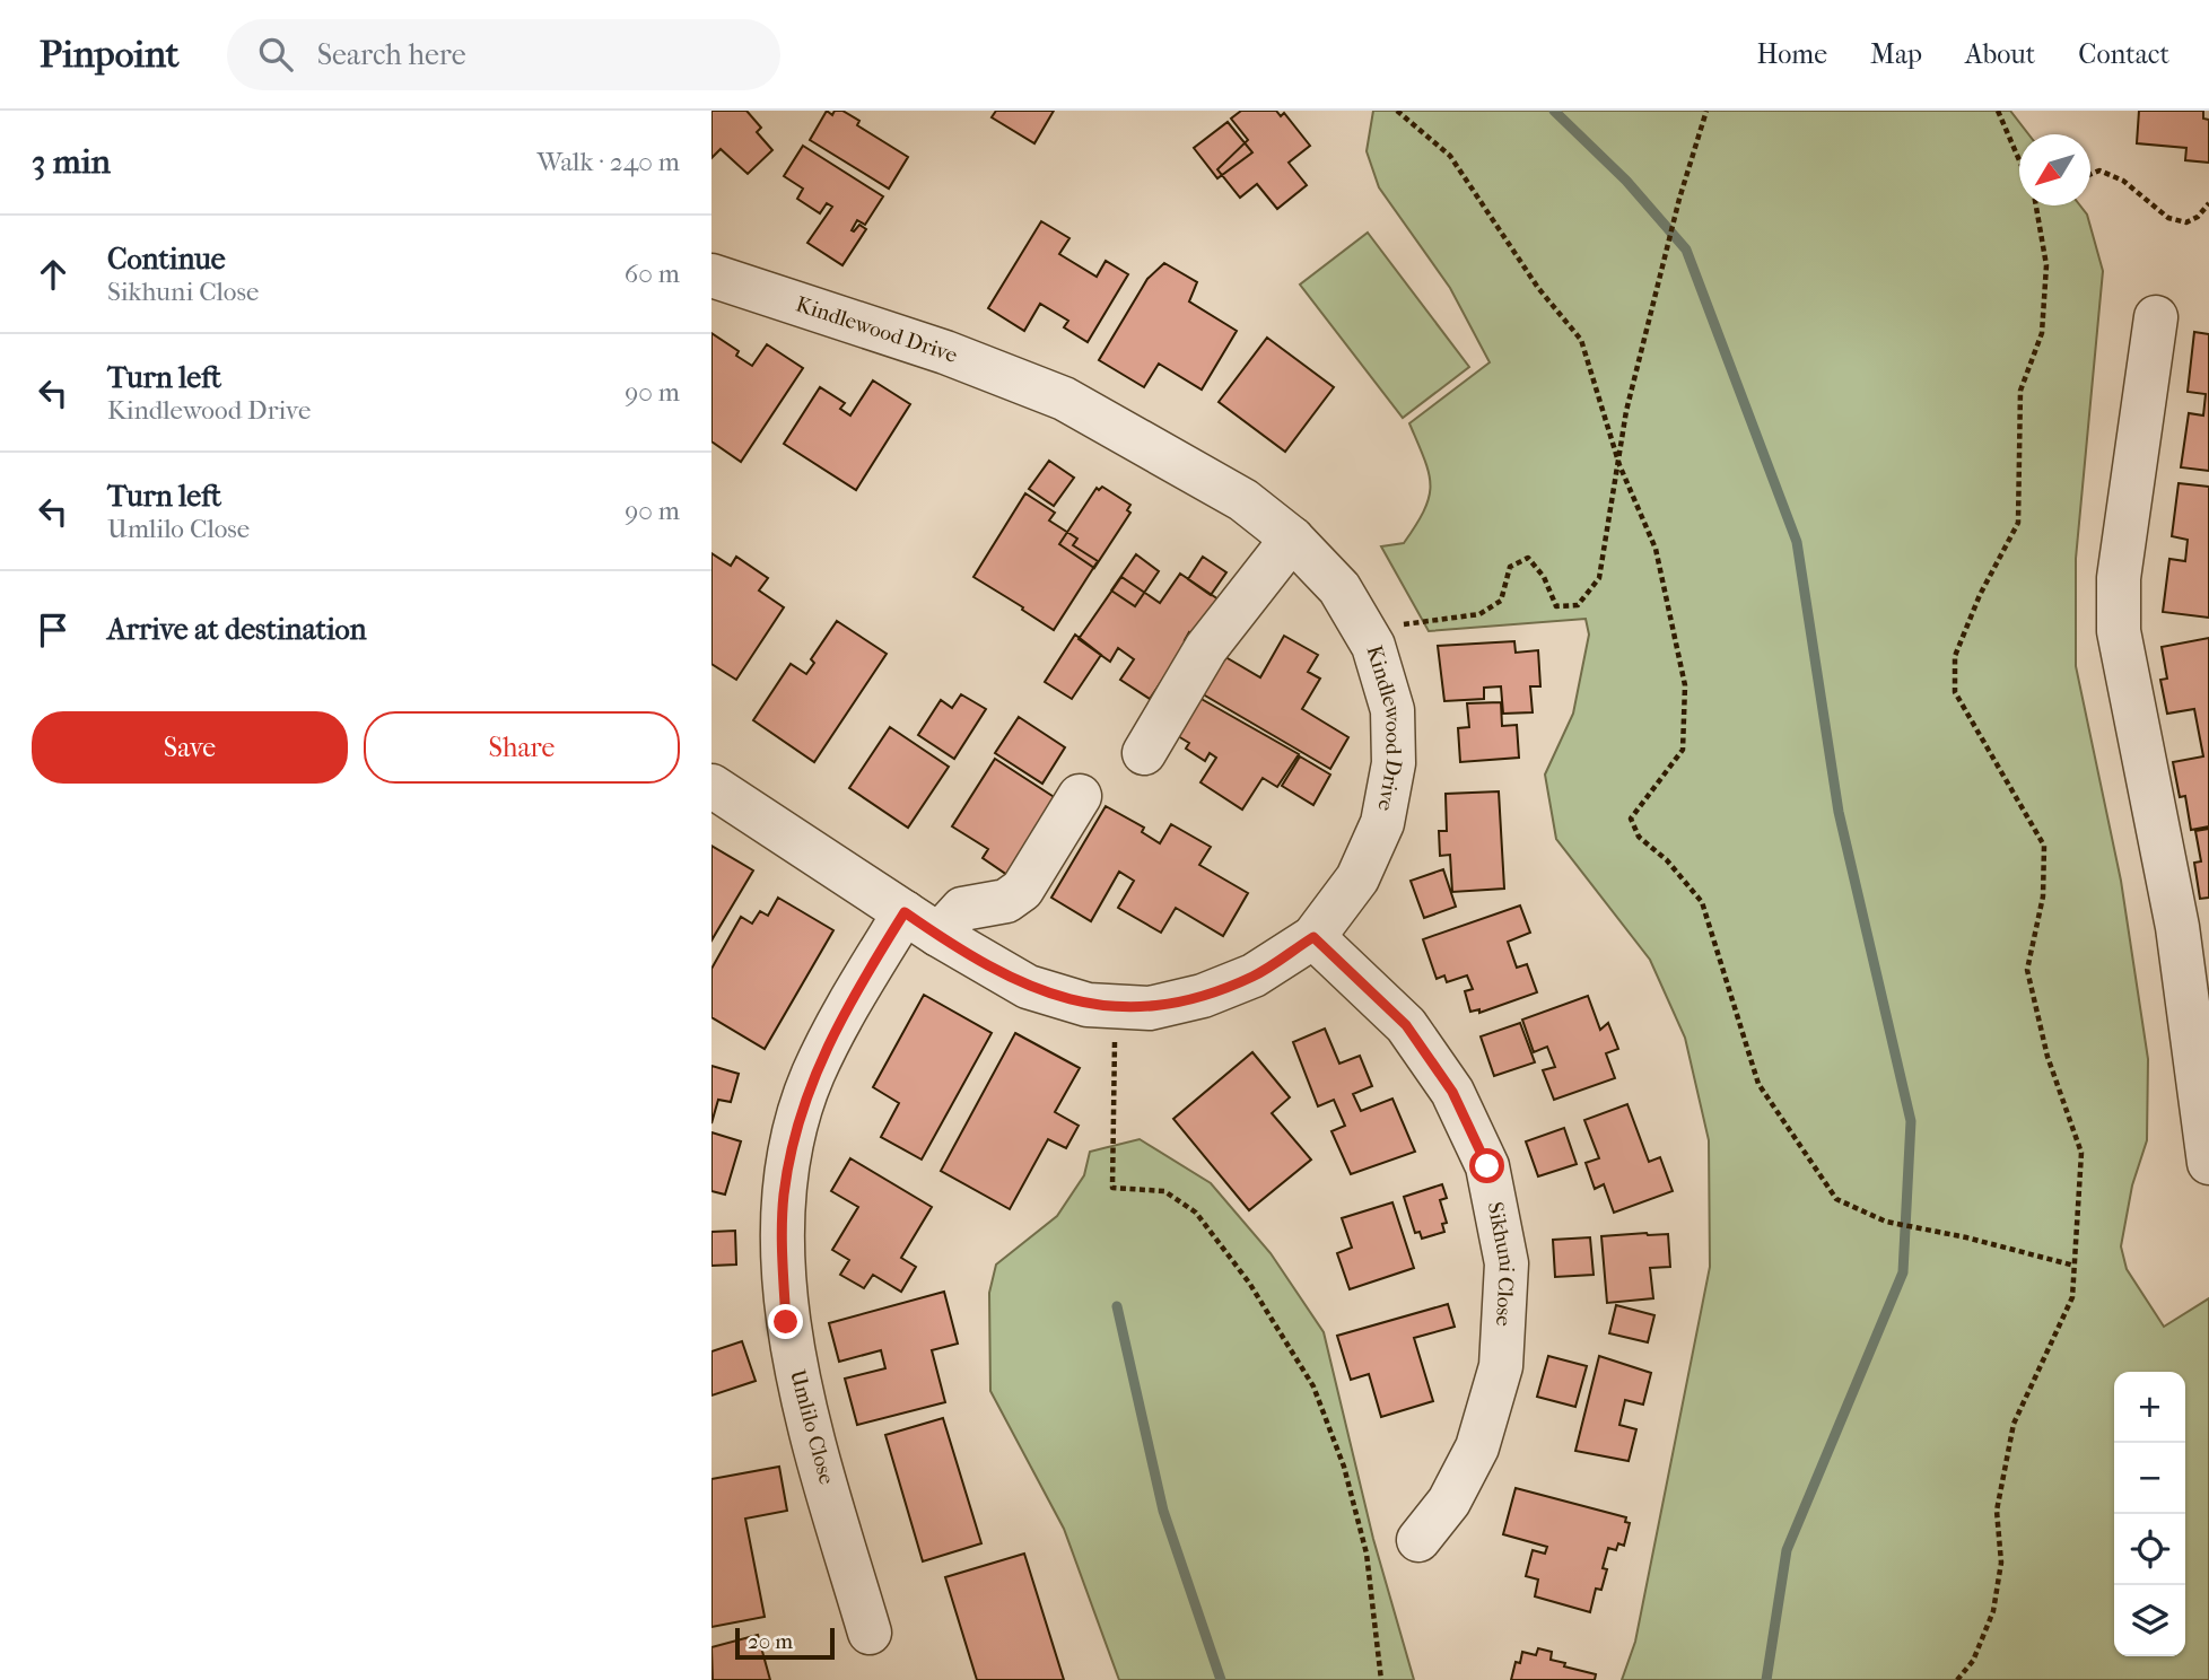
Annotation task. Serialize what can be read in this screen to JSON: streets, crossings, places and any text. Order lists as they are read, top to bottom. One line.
{"streets":{"street":["Kindlewood Drive","Sikhuni Close","Umlilo Close"]},"crossings":[["Kindlewood Drive","Sikhuni Close"],["Kindlewood Drive","Umlilo Close"]],"scale_bar":"20 m","north":"bottom left","page":{"header":"Pinpoint","search":"Search here","nav":["Home","Map","About","Contact"],"heading":["3 min","Walk · 240 m"],"list":[["Continue","Sikhuni Close","60 m"],["Turn left","Kindlewood Drive","90 m"],["Turn left","Umlilo Close","90 m"],"Arrive at destination"],"buttons":["Save","Share"],"map_buttons":["+","−"],"scale":"20 m"}}
